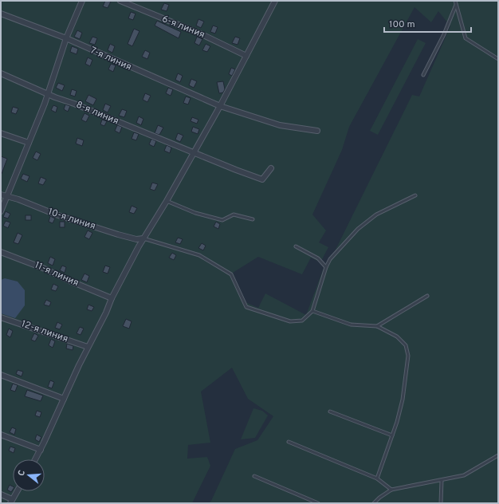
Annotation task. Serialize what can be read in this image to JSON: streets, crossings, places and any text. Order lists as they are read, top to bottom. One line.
{"streets":{"street":["6-я линия","7-я линия","8-я линия","10-я линия","11-я линия","12-я линия"]},"scale_bar":"100 m","north":"left"}
